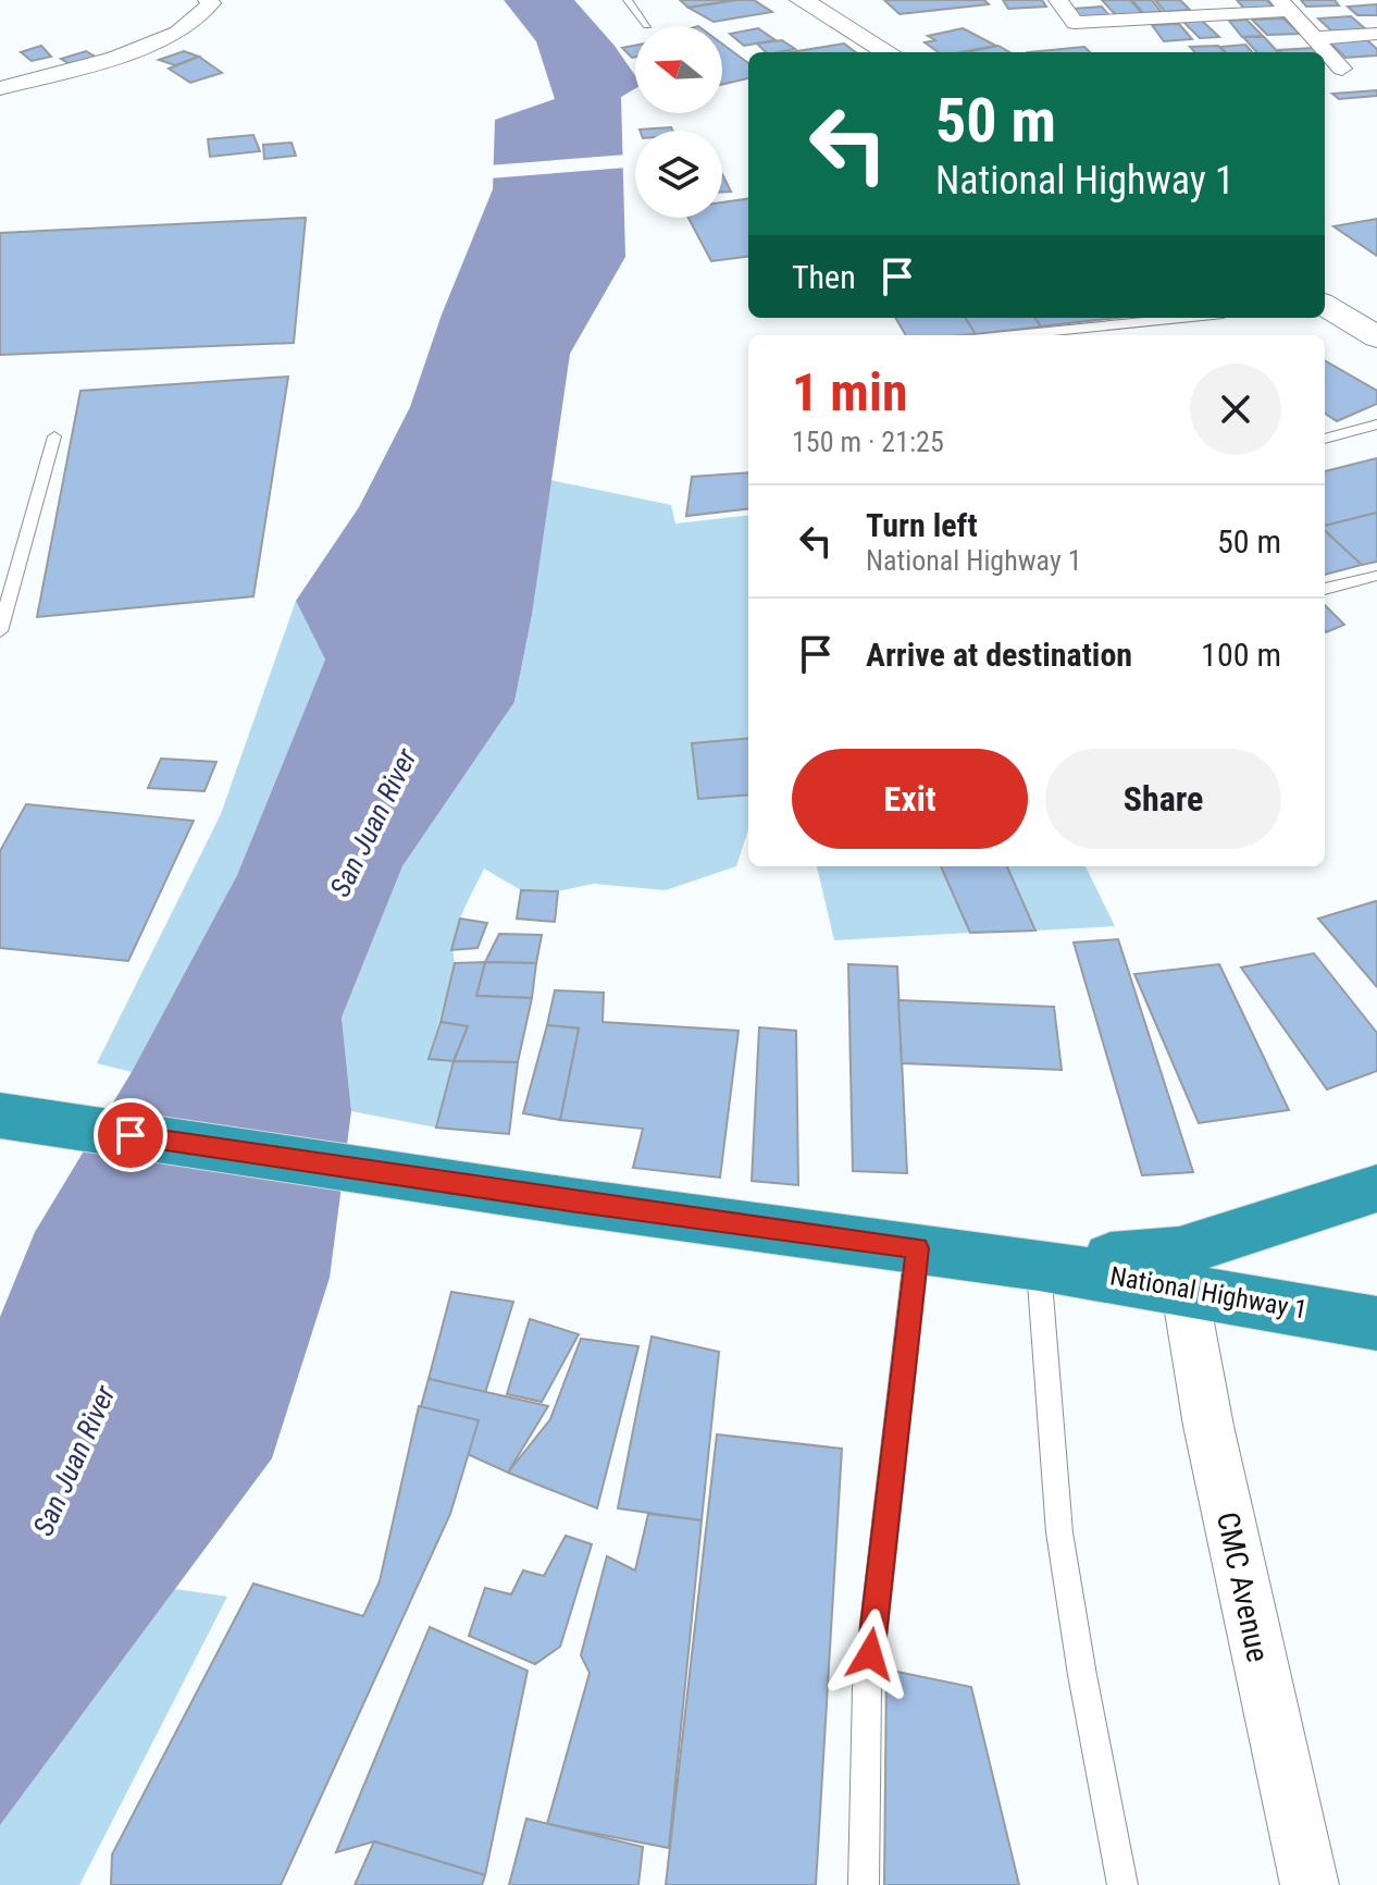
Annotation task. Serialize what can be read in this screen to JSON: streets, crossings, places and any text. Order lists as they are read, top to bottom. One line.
{"streets":{"highway":["National Highway 1"],"street":["CMC Avenue"]},"crossings":[["National Highway 1","CMC Avenue"]],"water":["San Juan River"],"north":"left","page":{"turn":["50 m","National Highway 1"],"then":"Then","heading":["1 min","150 m · 21:25"],"list":[{"name":"Turn left","note":"National Highway 1","value":"50 m"},{"name":"Arrive at destination","value":"100 m"}],"buttons":["Exit","Share"]}}
